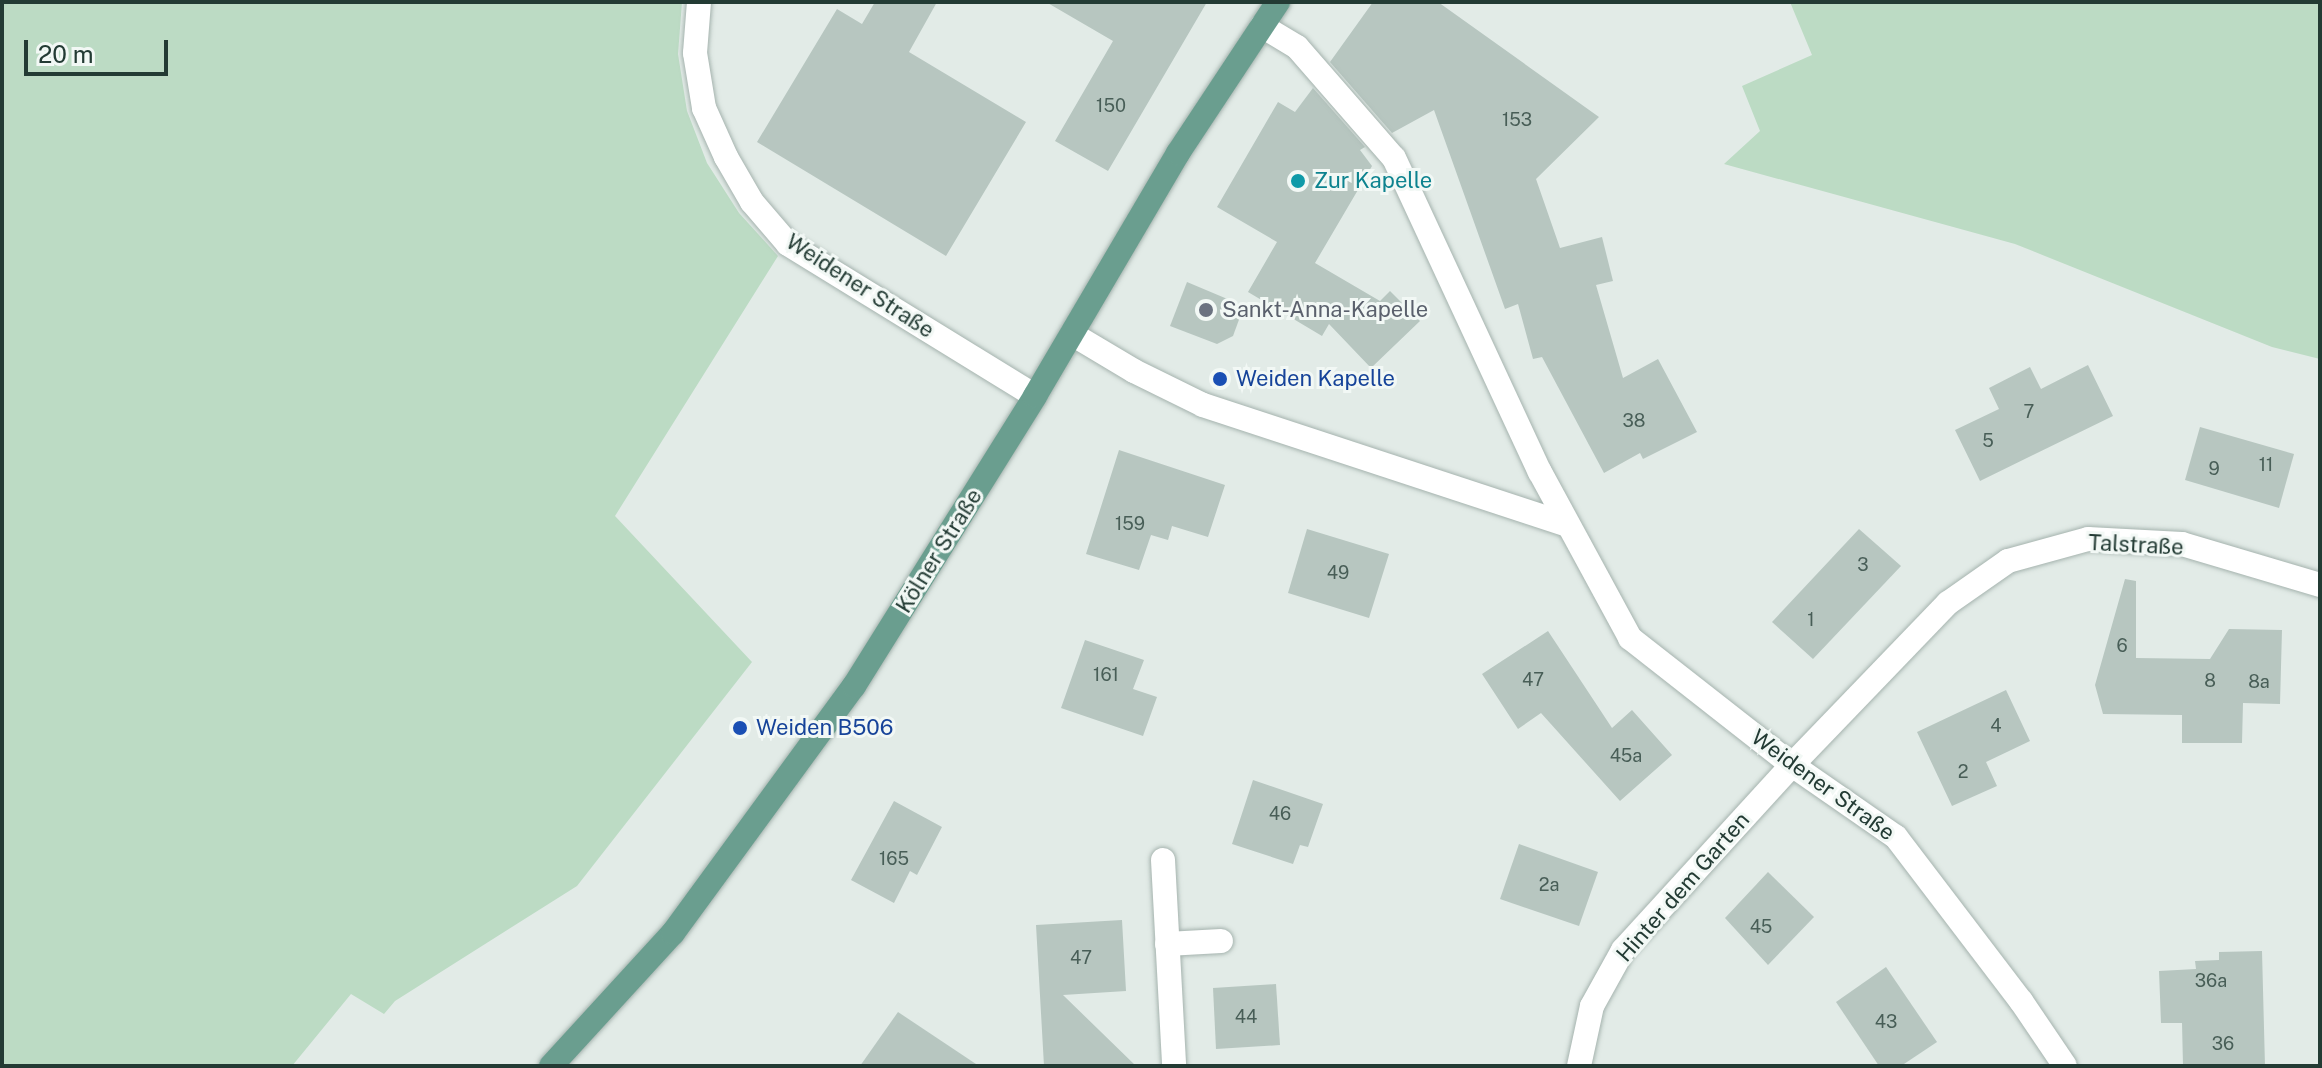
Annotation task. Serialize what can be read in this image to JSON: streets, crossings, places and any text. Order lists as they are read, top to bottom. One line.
{"streets":{"main road":["Kölner Straße"],"street":["Weidener Straße","Talstraße","Hinter dem Garten"]},"crossings":[["Weidener Straße","Talstraße"],["Weidener Straße","Kölner Straße"],["Weidener Straße","Hinter dem Garten"],["Talstraße","Hinter dem Garten"]],"places":["Zur Kapelle","Sankt-Anna-Kapelle","Weiden Kapelle","Weiden B506"],"house_numbers":["150","153","7","38","5","11","9","159","3","49","1","6","161","47","8","8a","4","45a","2","46","165","2a","45","47","36a","44","43","36"],"scale_bar":"20 m"}
